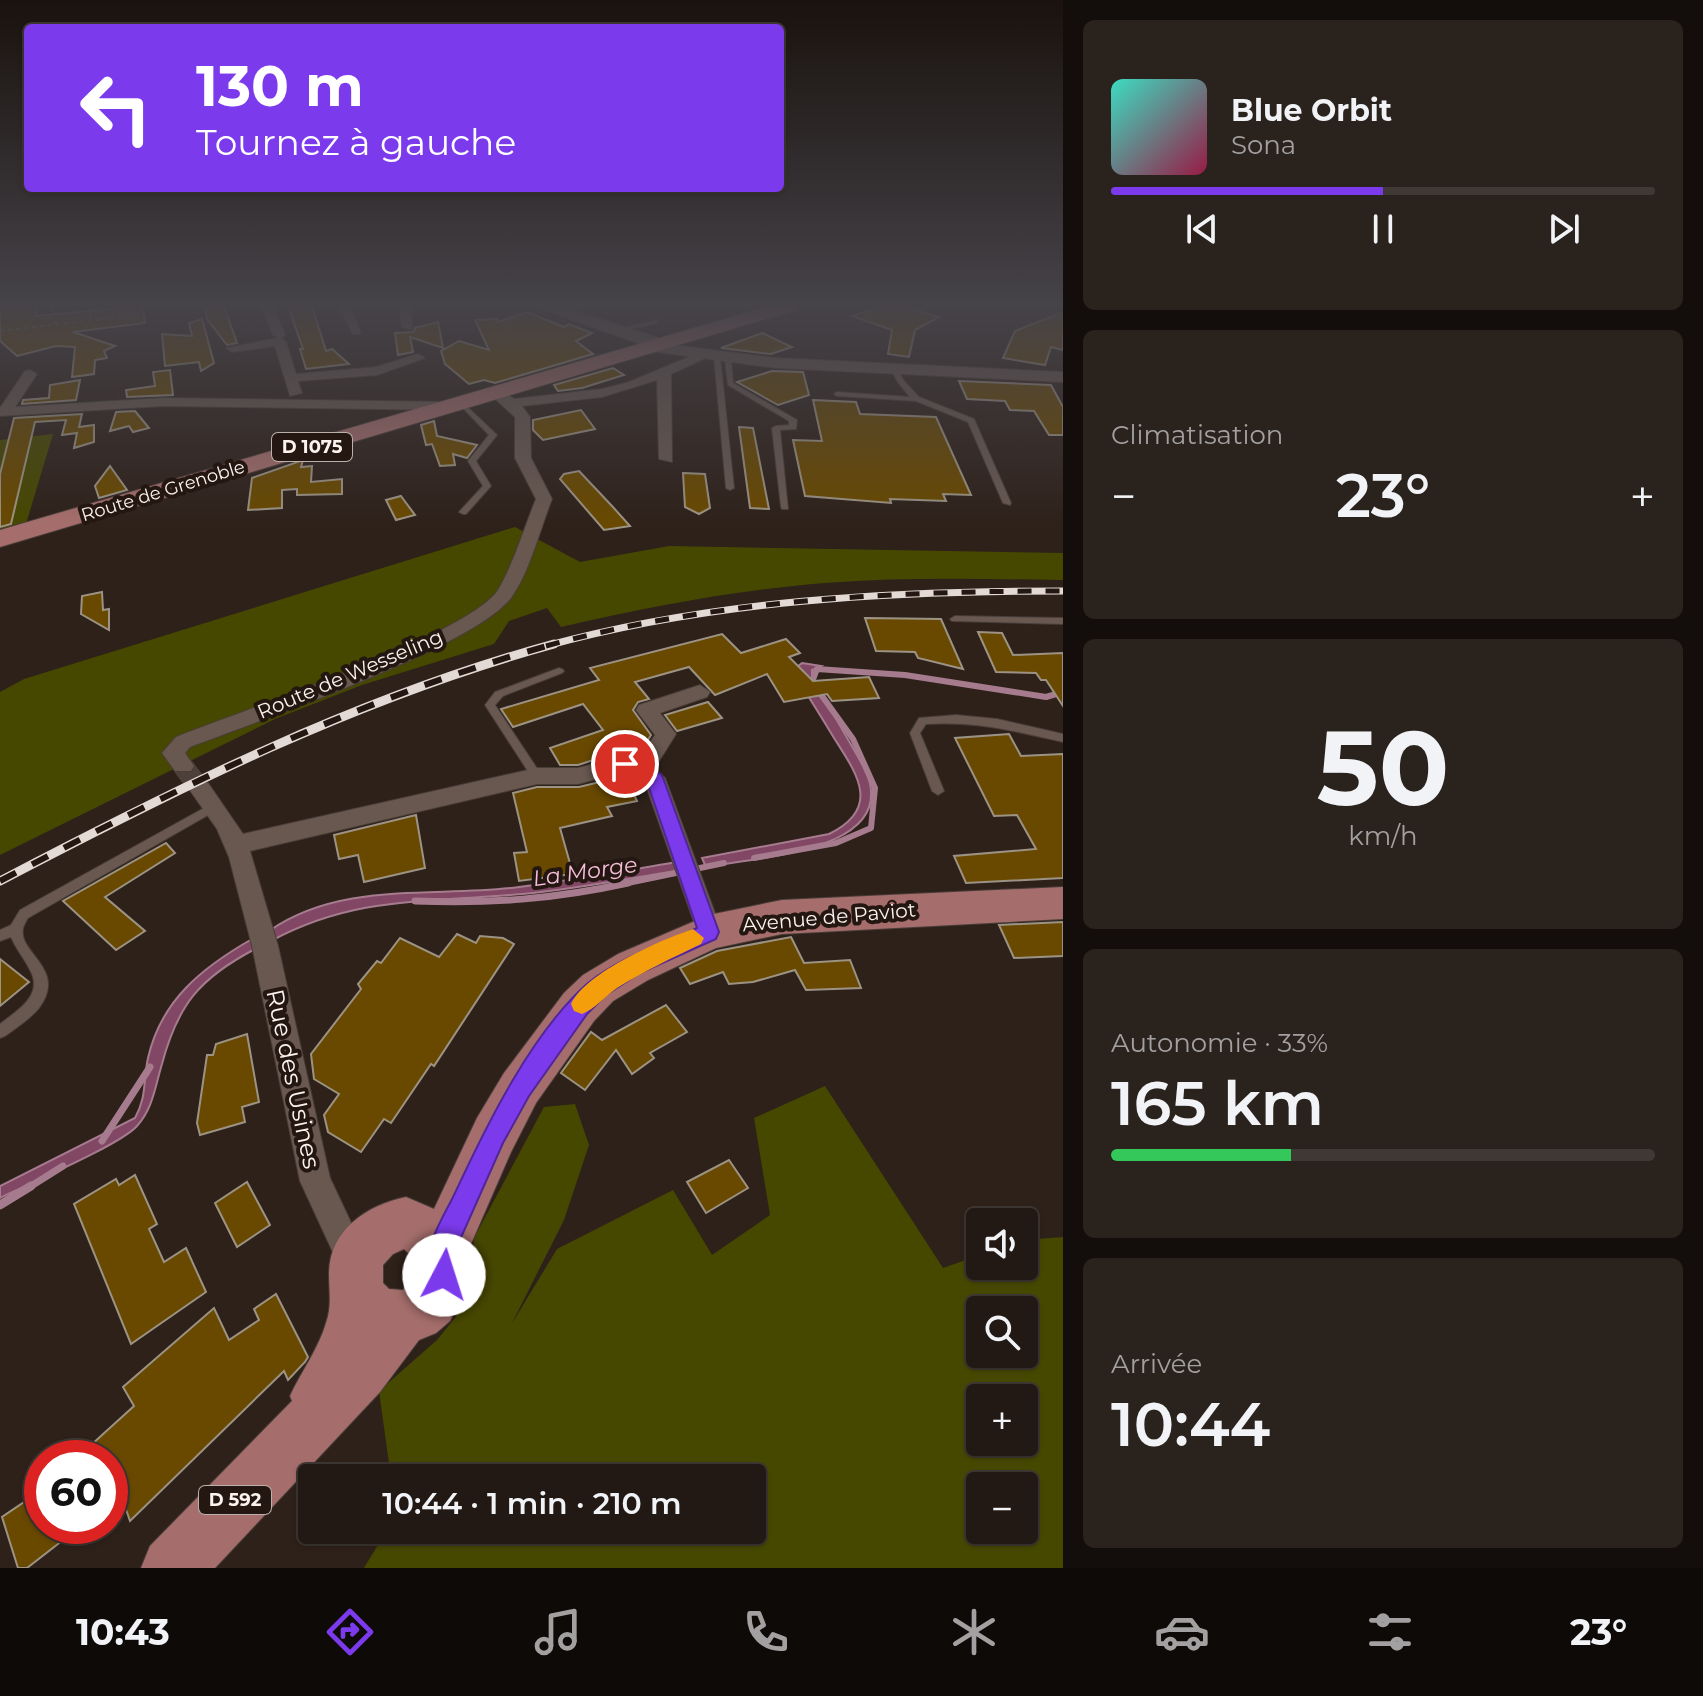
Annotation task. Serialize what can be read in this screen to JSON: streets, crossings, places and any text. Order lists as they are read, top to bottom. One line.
{"streets":{"main road":["D 1075","Route de Grenoble","Avenue de Paviot","D 592"],"street":["Route de Wesseling","Rue des Usines"]},"crossings":[["Route de Grenoble","Route de Wesseling"],["Avenue de Paviot","Rue des Usines"],["Avenue de Paviot","D 592"],["Rue des Usines","D 592"]],"water":["La Morge"],"page":{"turn":["130 m","Tournez à gauche"],"song":["Blue Orbit","Sona"],"tile":["Climatisation",["50","km/h"],["Autonomie · 33%","165 km"],["Arrivée","10:44"]],"heat":["−","23°","+"],"map_buttons":["+","−"],"limit":"60","trip":"10:44 · 1 min · 210 m","tabs":["10:43","23°"]}}
